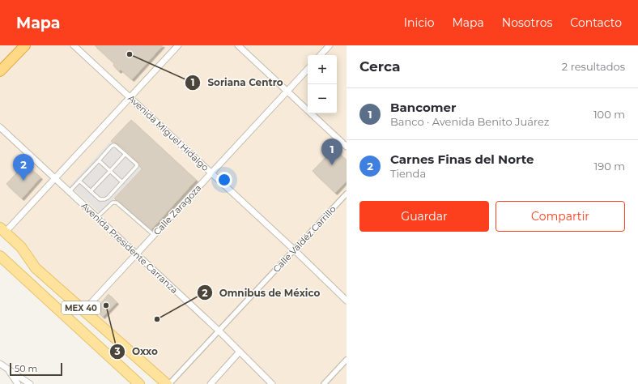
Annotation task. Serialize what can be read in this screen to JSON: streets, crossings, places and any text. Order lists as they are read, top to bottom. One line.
{"streets":{"main road":["MEX 40"],"street":["Avenida Miguel Hidalgo","Calle Zaragoza","Calle Valdéz Carrillo","Avenida Presidente Carranza"]},"crossings":[["Avenida Miguel Hidalgo","Calle Zaragoza"],["Avenida Miguel Hidalgo","Calle Valdéz Carrillo"],["Calle Zaragoza","Avenida Presidente Carranza"],["Calle Zaragoza","MEX 40"],["Calle Valdéz Carrillo","Avenida Presidente Carranza"],["Calle Valdéz Carrillo","MEX 40"]],"places":["Soriana Centro","Oxxo","Omnibus de México"],"scale_bar":"50 m","page":{"header":"Mapa","nav":["Inicio","Mapa","Nosotros","Contacto"],"heading":["Cerca","2 resultados"],"map_buttons":["+","−"],"list":[{"mark":"1","name":"Bancomer","note":"Banco · Avenida Benito Juárez","value":"100 m"},{"mark":"2","name":"Carnes Finas del Norte","note":"Tienda","value":"190 m"}],"pins":["1","2"],"buttons":["Guardar","Compartir"],"scale":"50 m"}}
